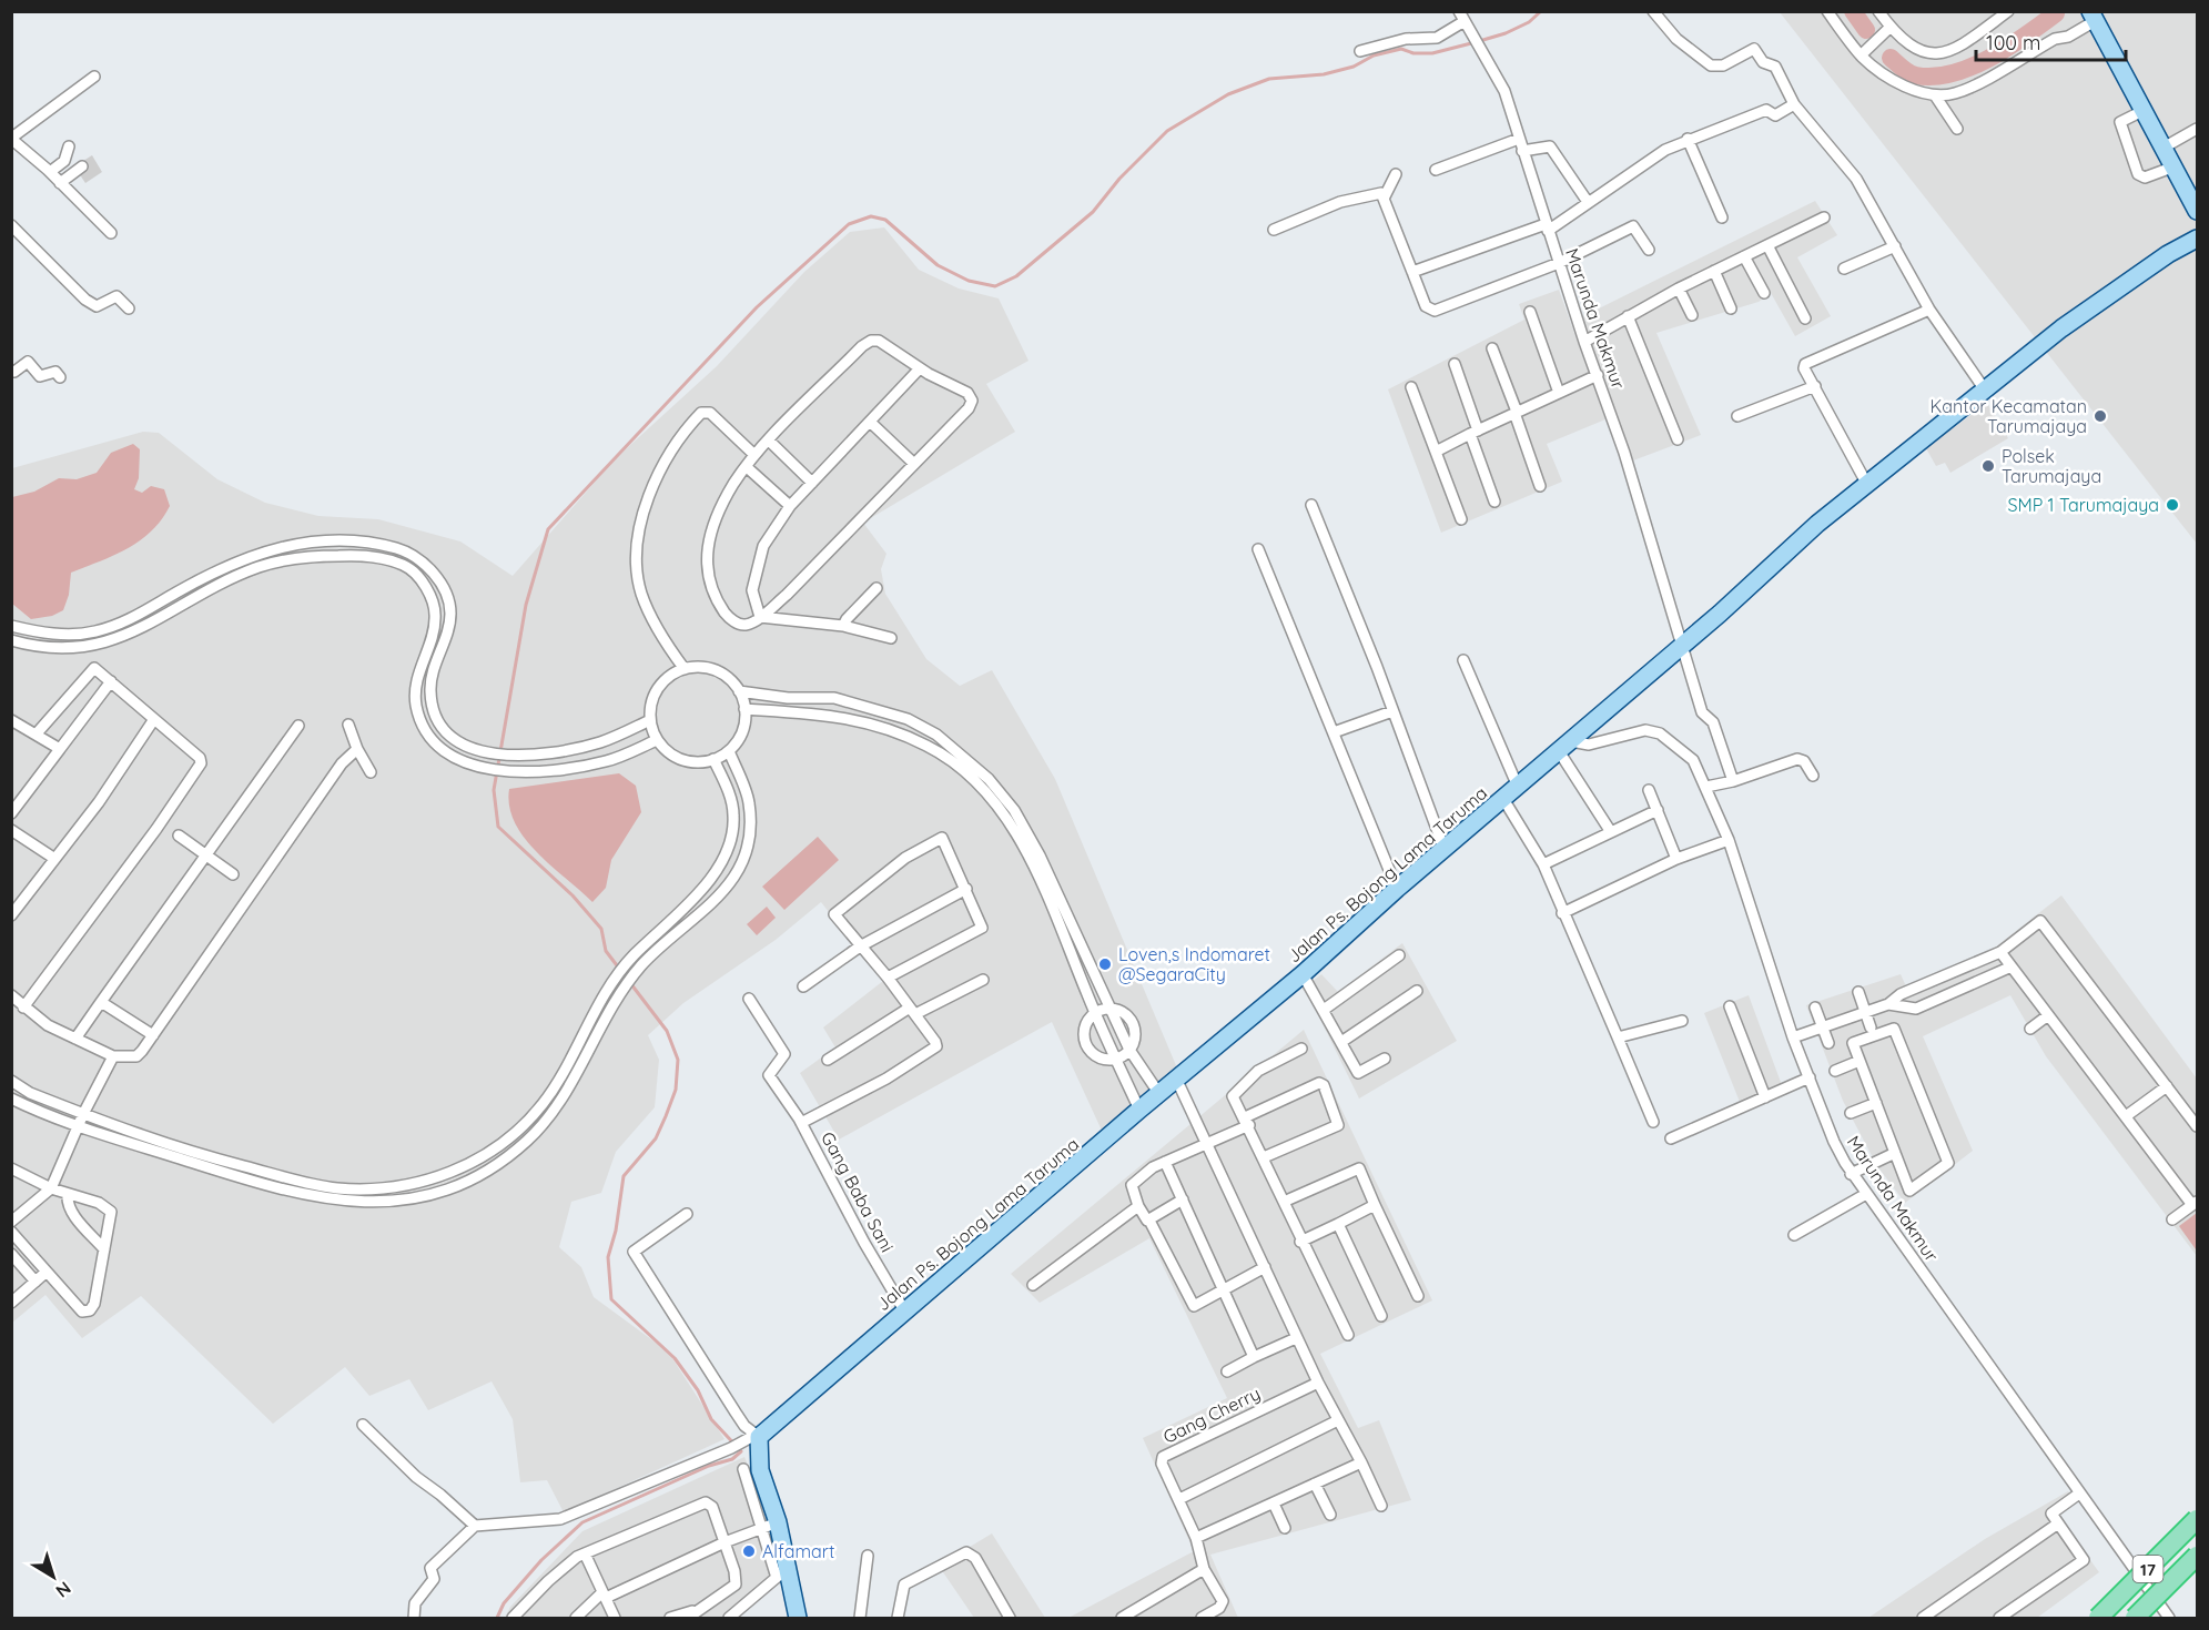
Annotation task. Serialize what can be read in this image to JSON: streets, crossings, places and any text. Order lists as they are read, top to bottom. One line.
{"streets":{"highway":["17"],"main road":["Jalan Ps. Bojong Lama Taruma"],"street":["Marunda Makmur","Gang Baba Sani","Gang Cherry"]},"crossings":[["Marunda Makmur","Jalan Ps. Bojong Lama Taruma"],["Jalan Ps. Bojong Lama Taruma","Gang Baba Sani"]],"places":["Kantor Kecamatan Tarumajaya","Polsek Tarumajaya","SMP 1 Tarumajaya","Loven,s Indomaret @SegaraCity","Alfamart"],"scale_bar":"100 m","north":"bottom right"}
